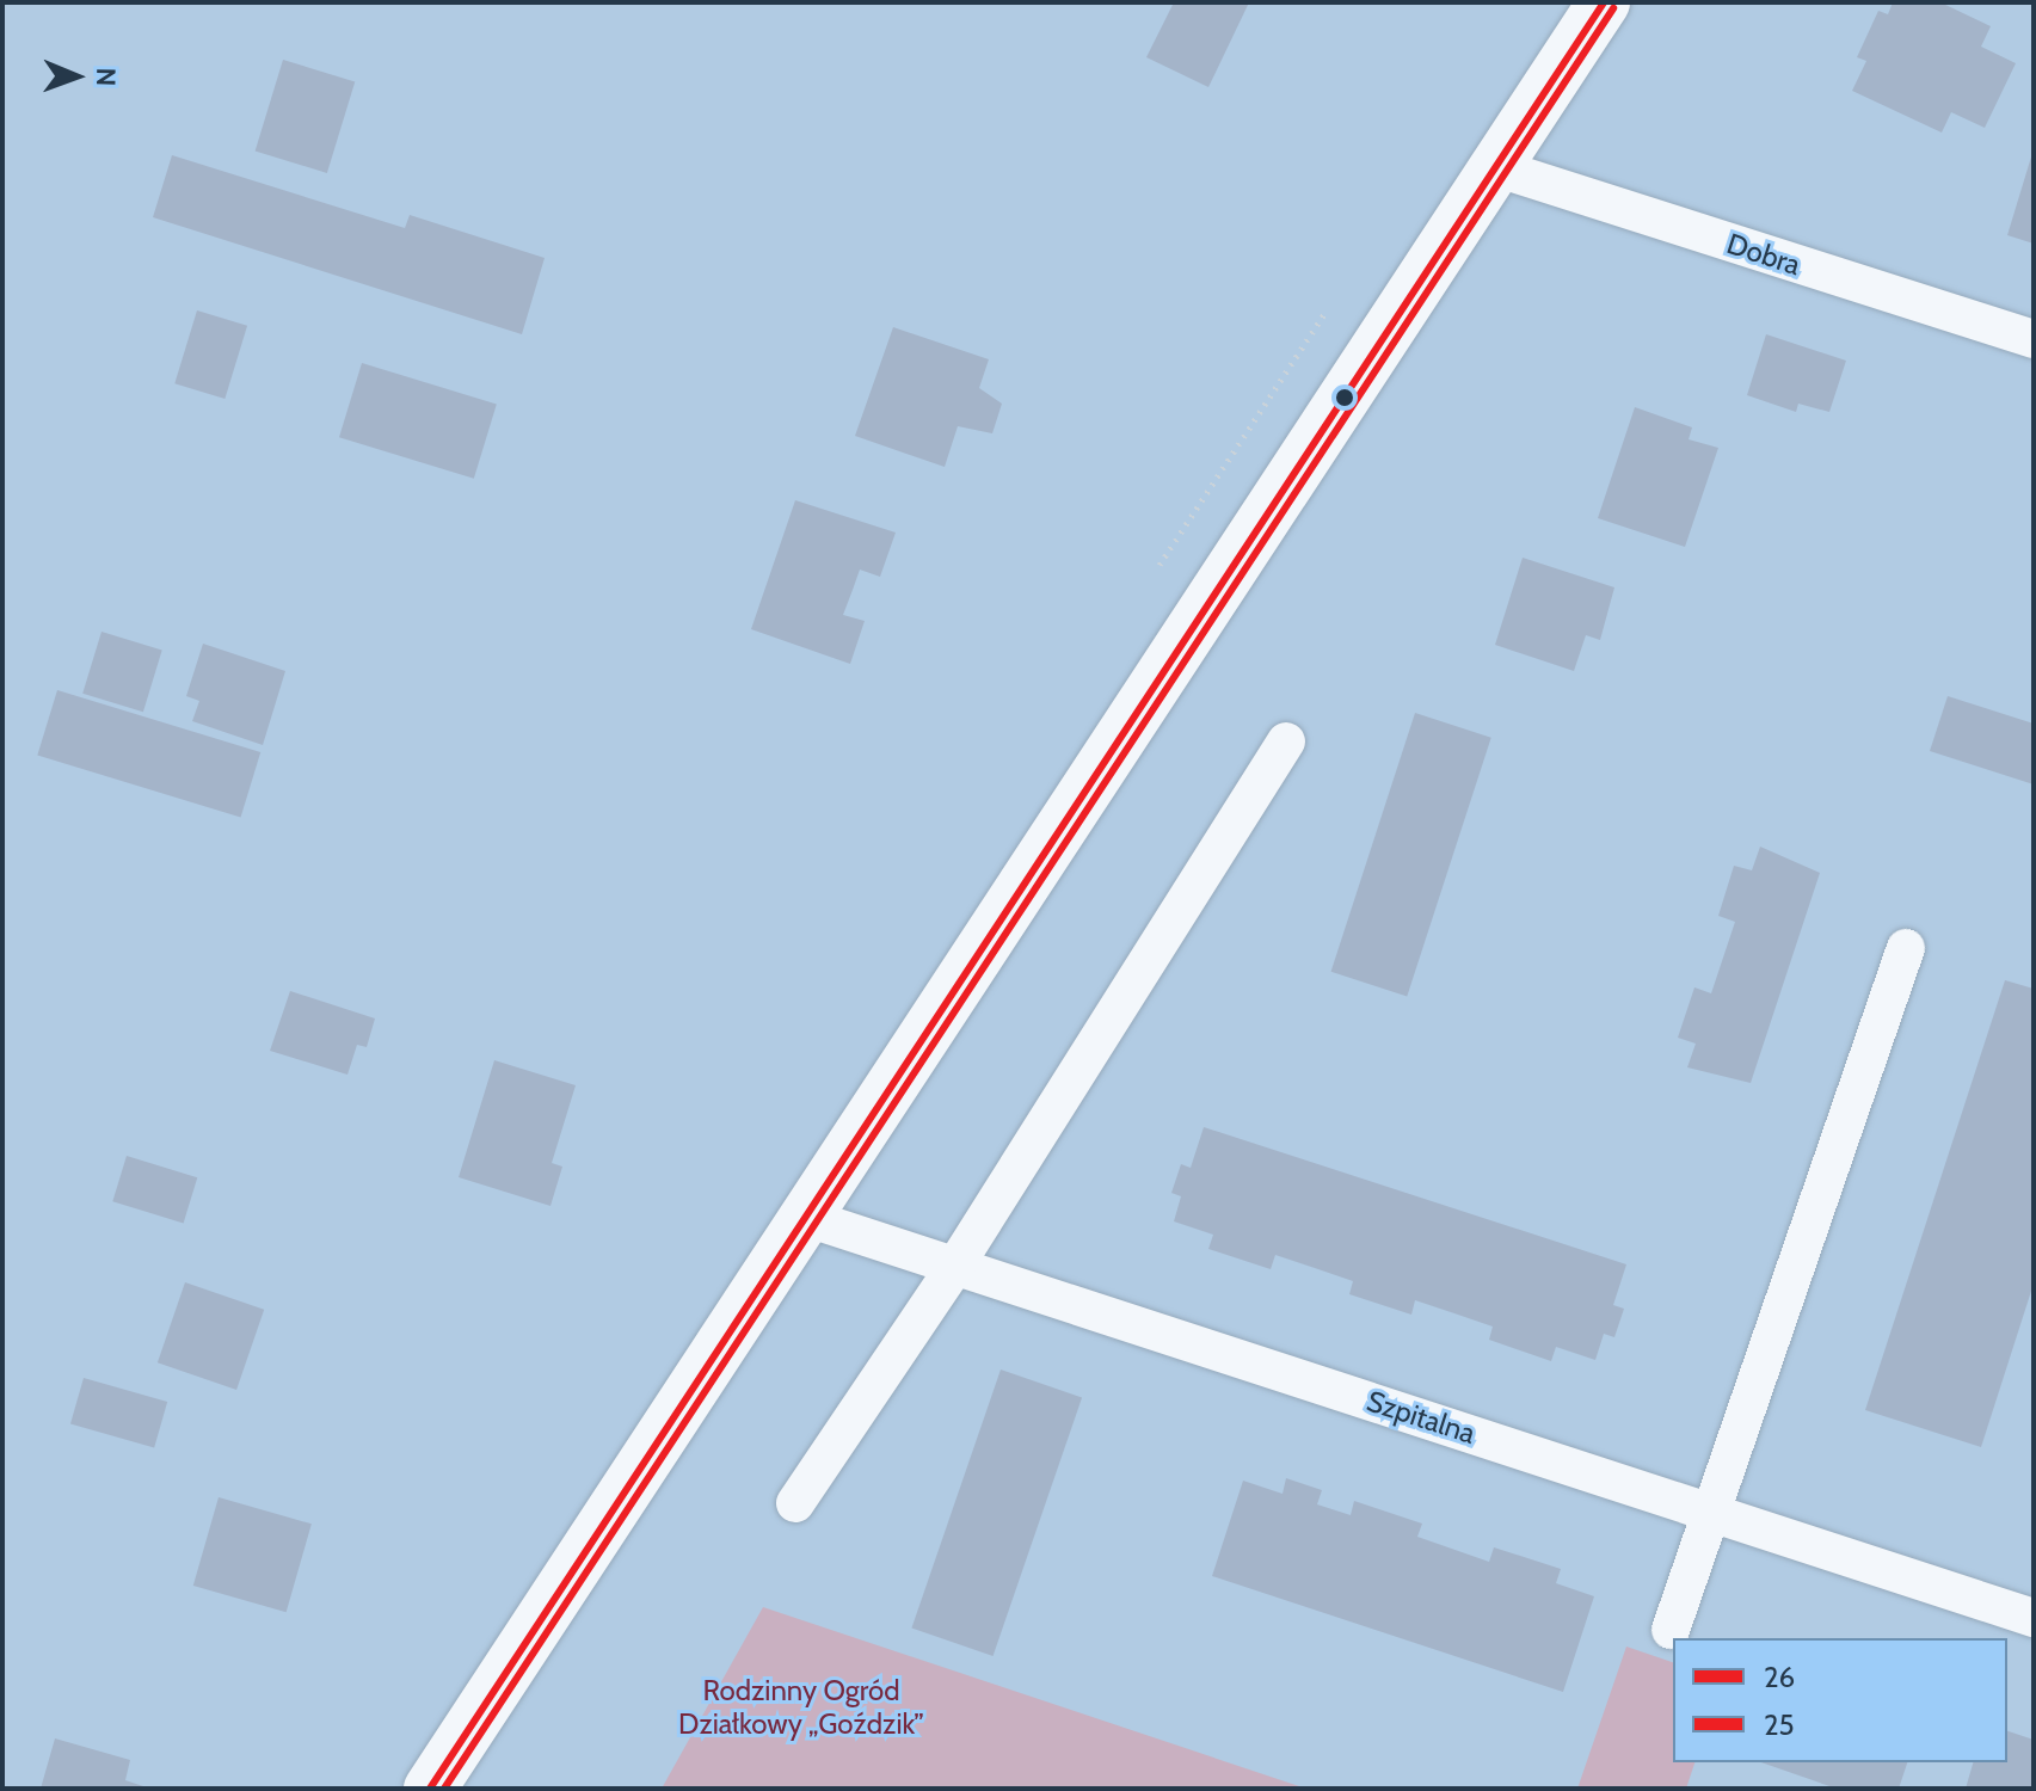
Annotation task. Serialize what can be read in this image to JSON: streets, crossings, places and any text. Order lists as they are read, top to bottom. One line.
{"streets":{"lane":["Dobra","Szpitalna"]},"parks":["Rodzinny Ogród Działkowy „Goździk”"],"lines":["transit line 26","transit line 25"],"legend":["26","25"],"north":"right"}
